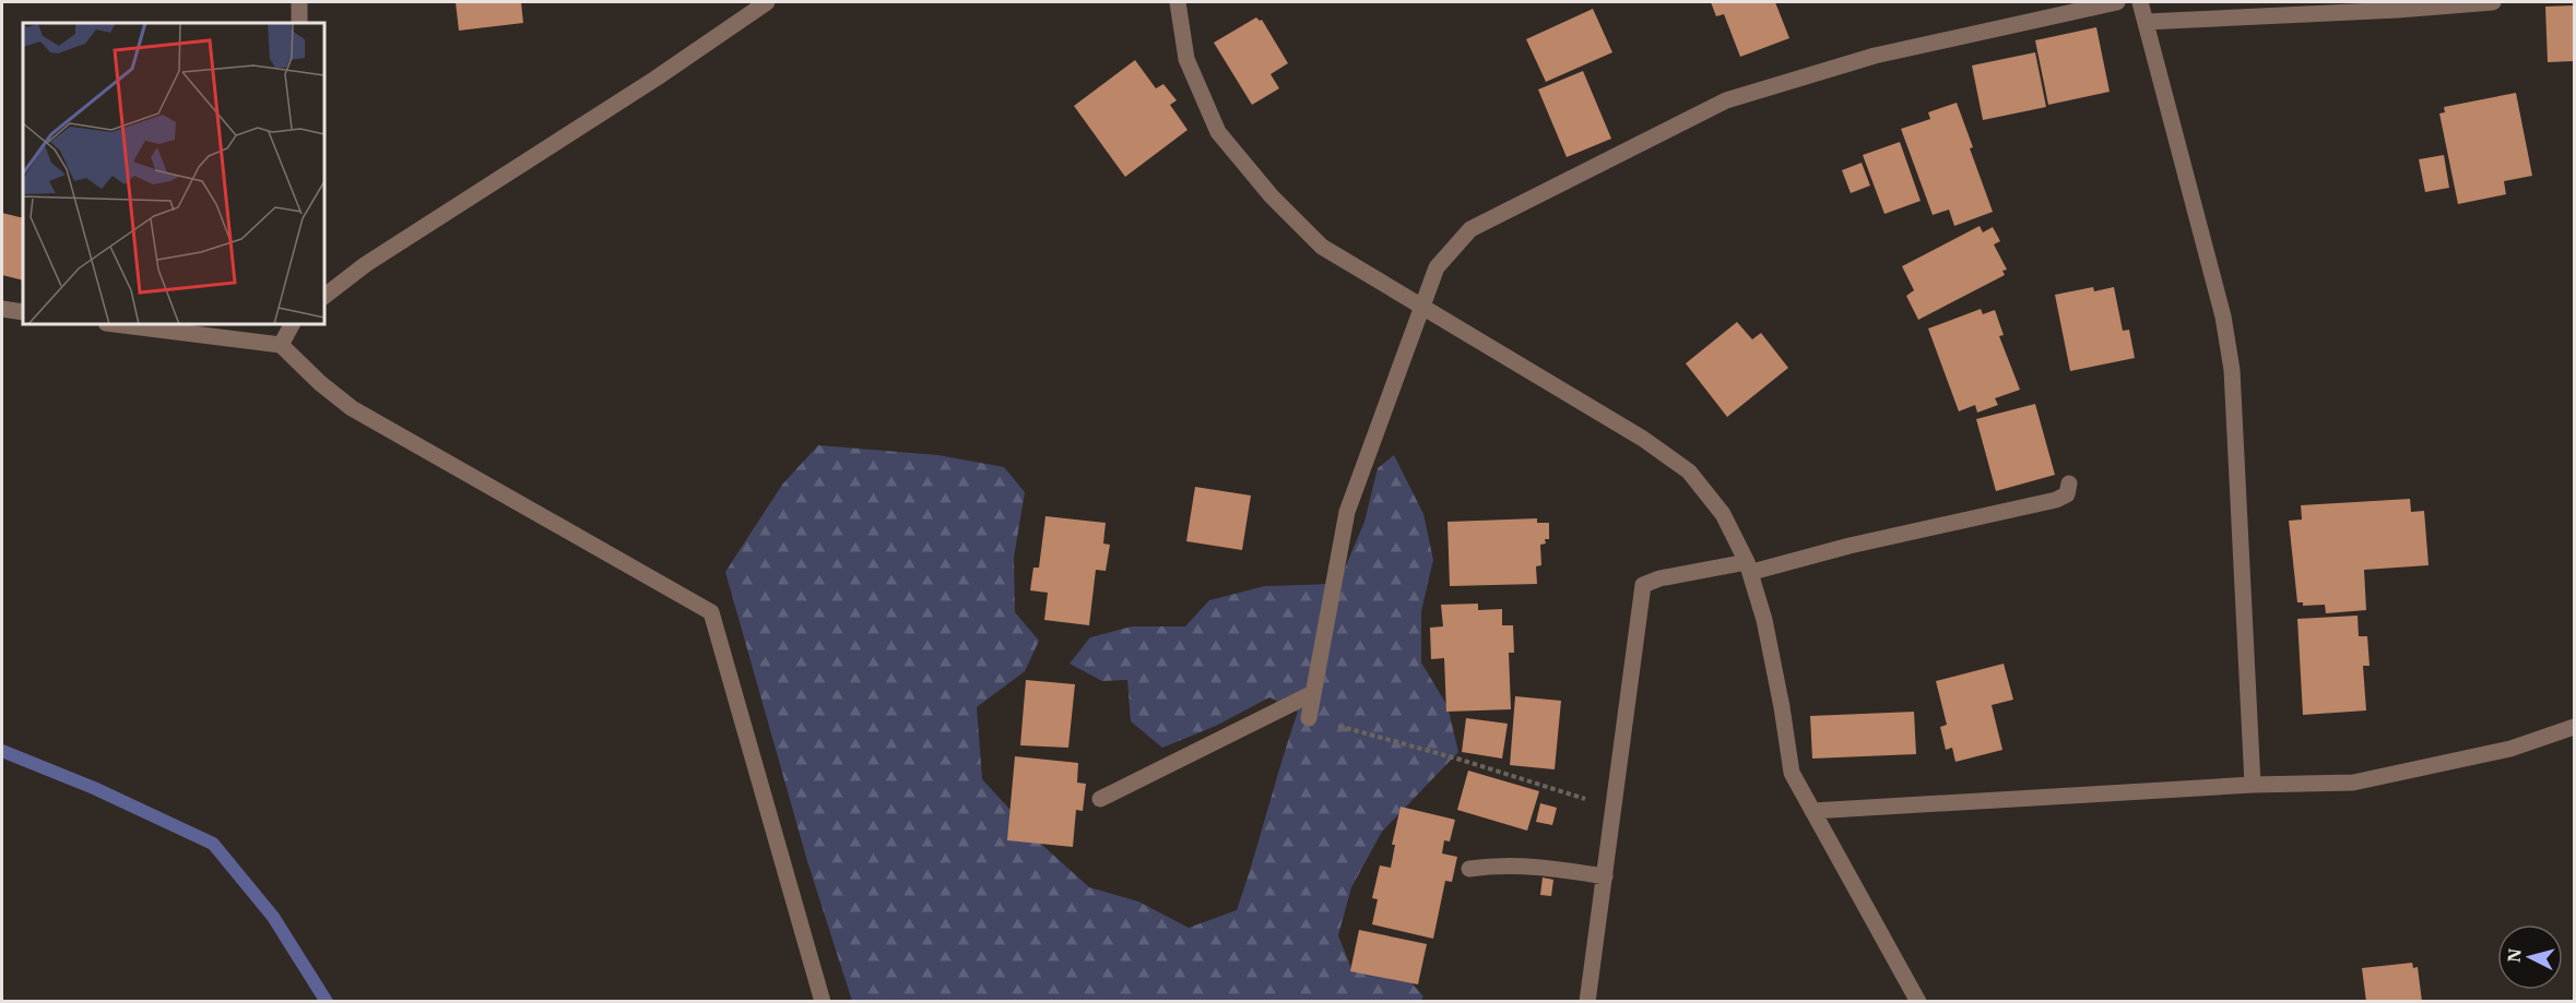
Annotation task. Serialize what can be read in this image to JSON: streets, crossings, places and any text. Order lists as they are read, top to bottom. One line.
{"north":"left"}
